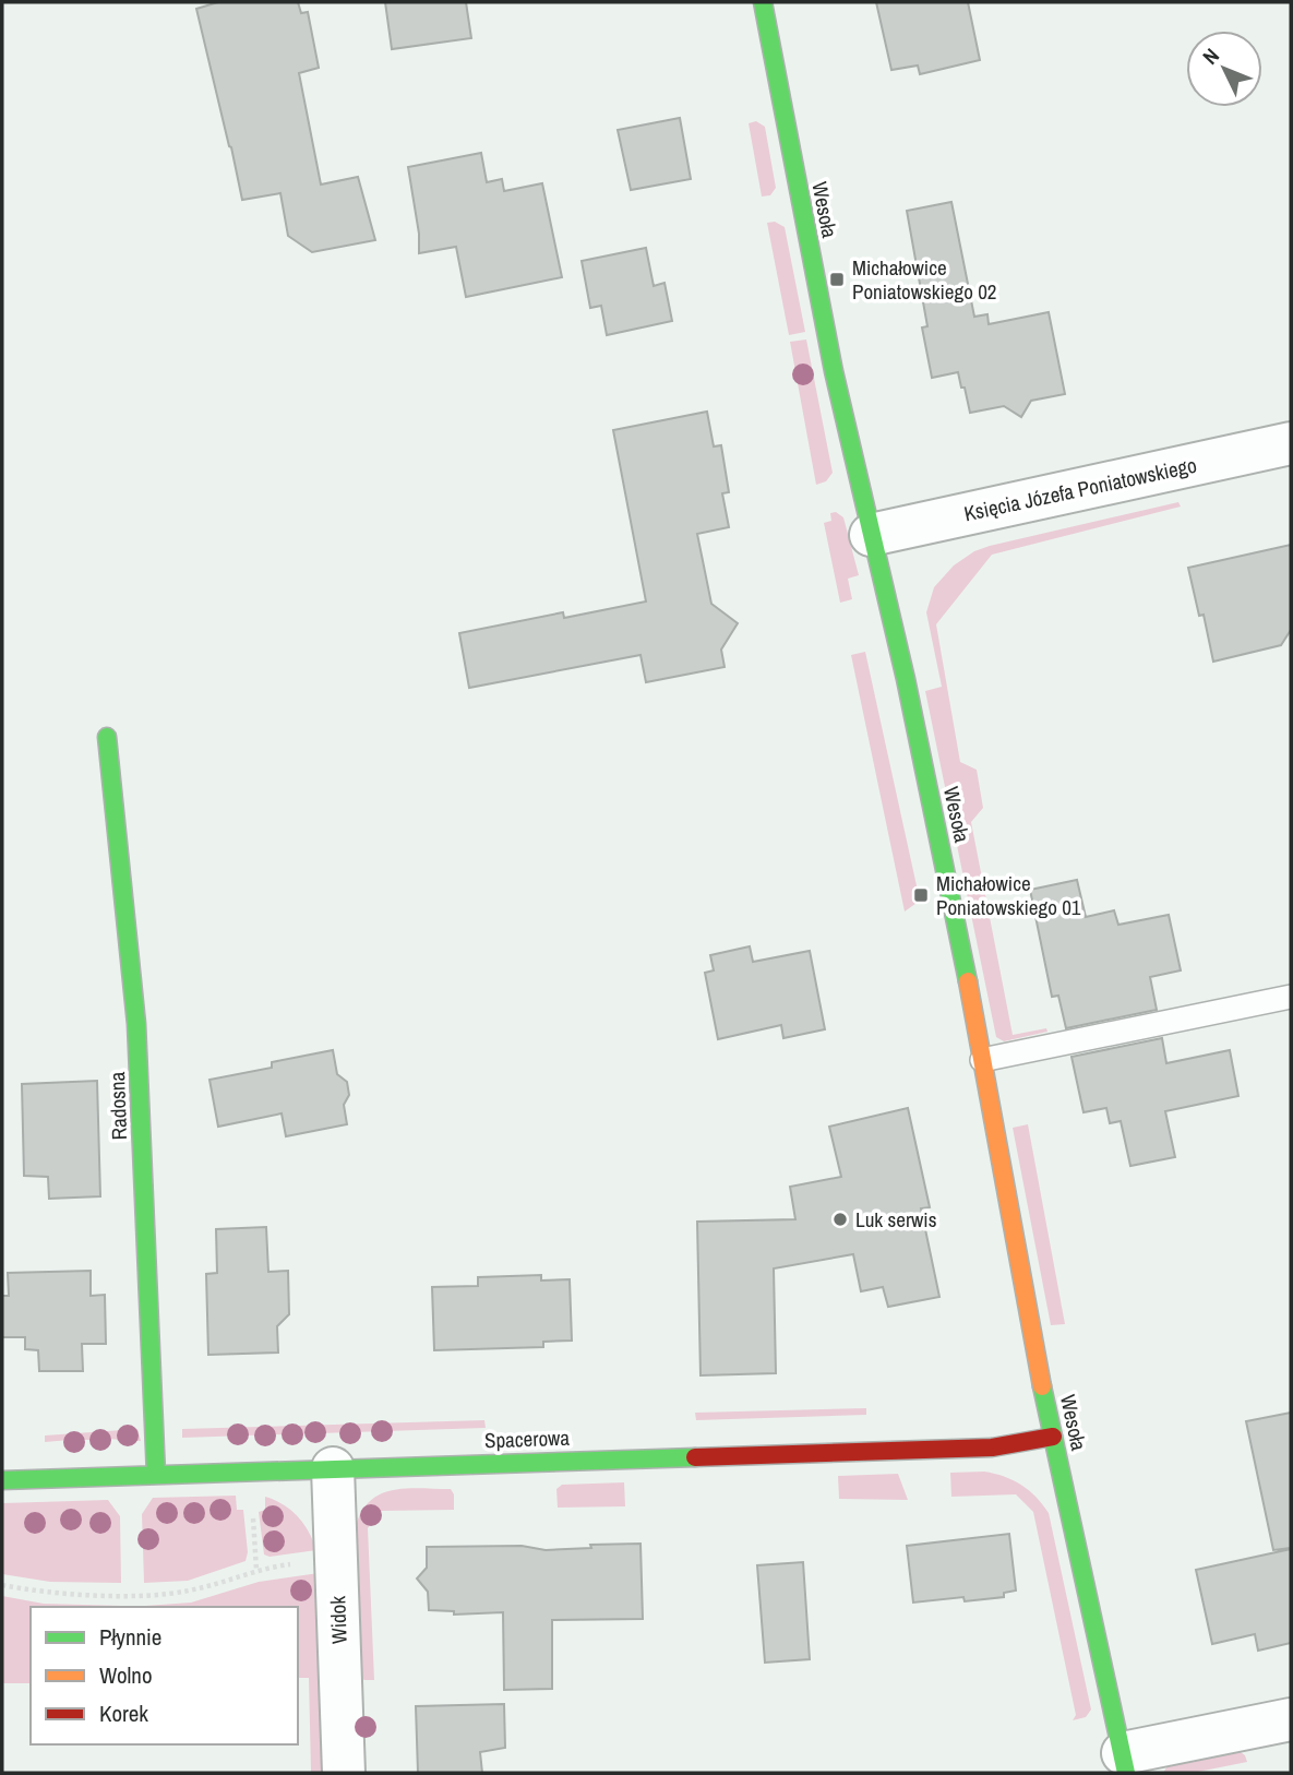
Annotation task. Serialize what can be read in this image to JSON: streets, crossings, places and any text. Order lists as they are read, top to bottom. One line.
{"streets":{"street":["Wesoła","Księcia Józefa Poniatowskiego","Radosna","Spacerowa","Widok"]},"crossings":[["Wesoła","Księcia Józefa Poniatowskiego"],["Wesoła","Spacerowa"],["Radosna","Spacerowa"],["Spacerowa","Widok"]],"places":{"transit":["Michałowice Poniatowskiego 02","Michałowice Poniatowskiego 01"],"other":["Luk serwis"]},"legend":["Płynnie","Wolno","Korek"],"north":"top left"}
